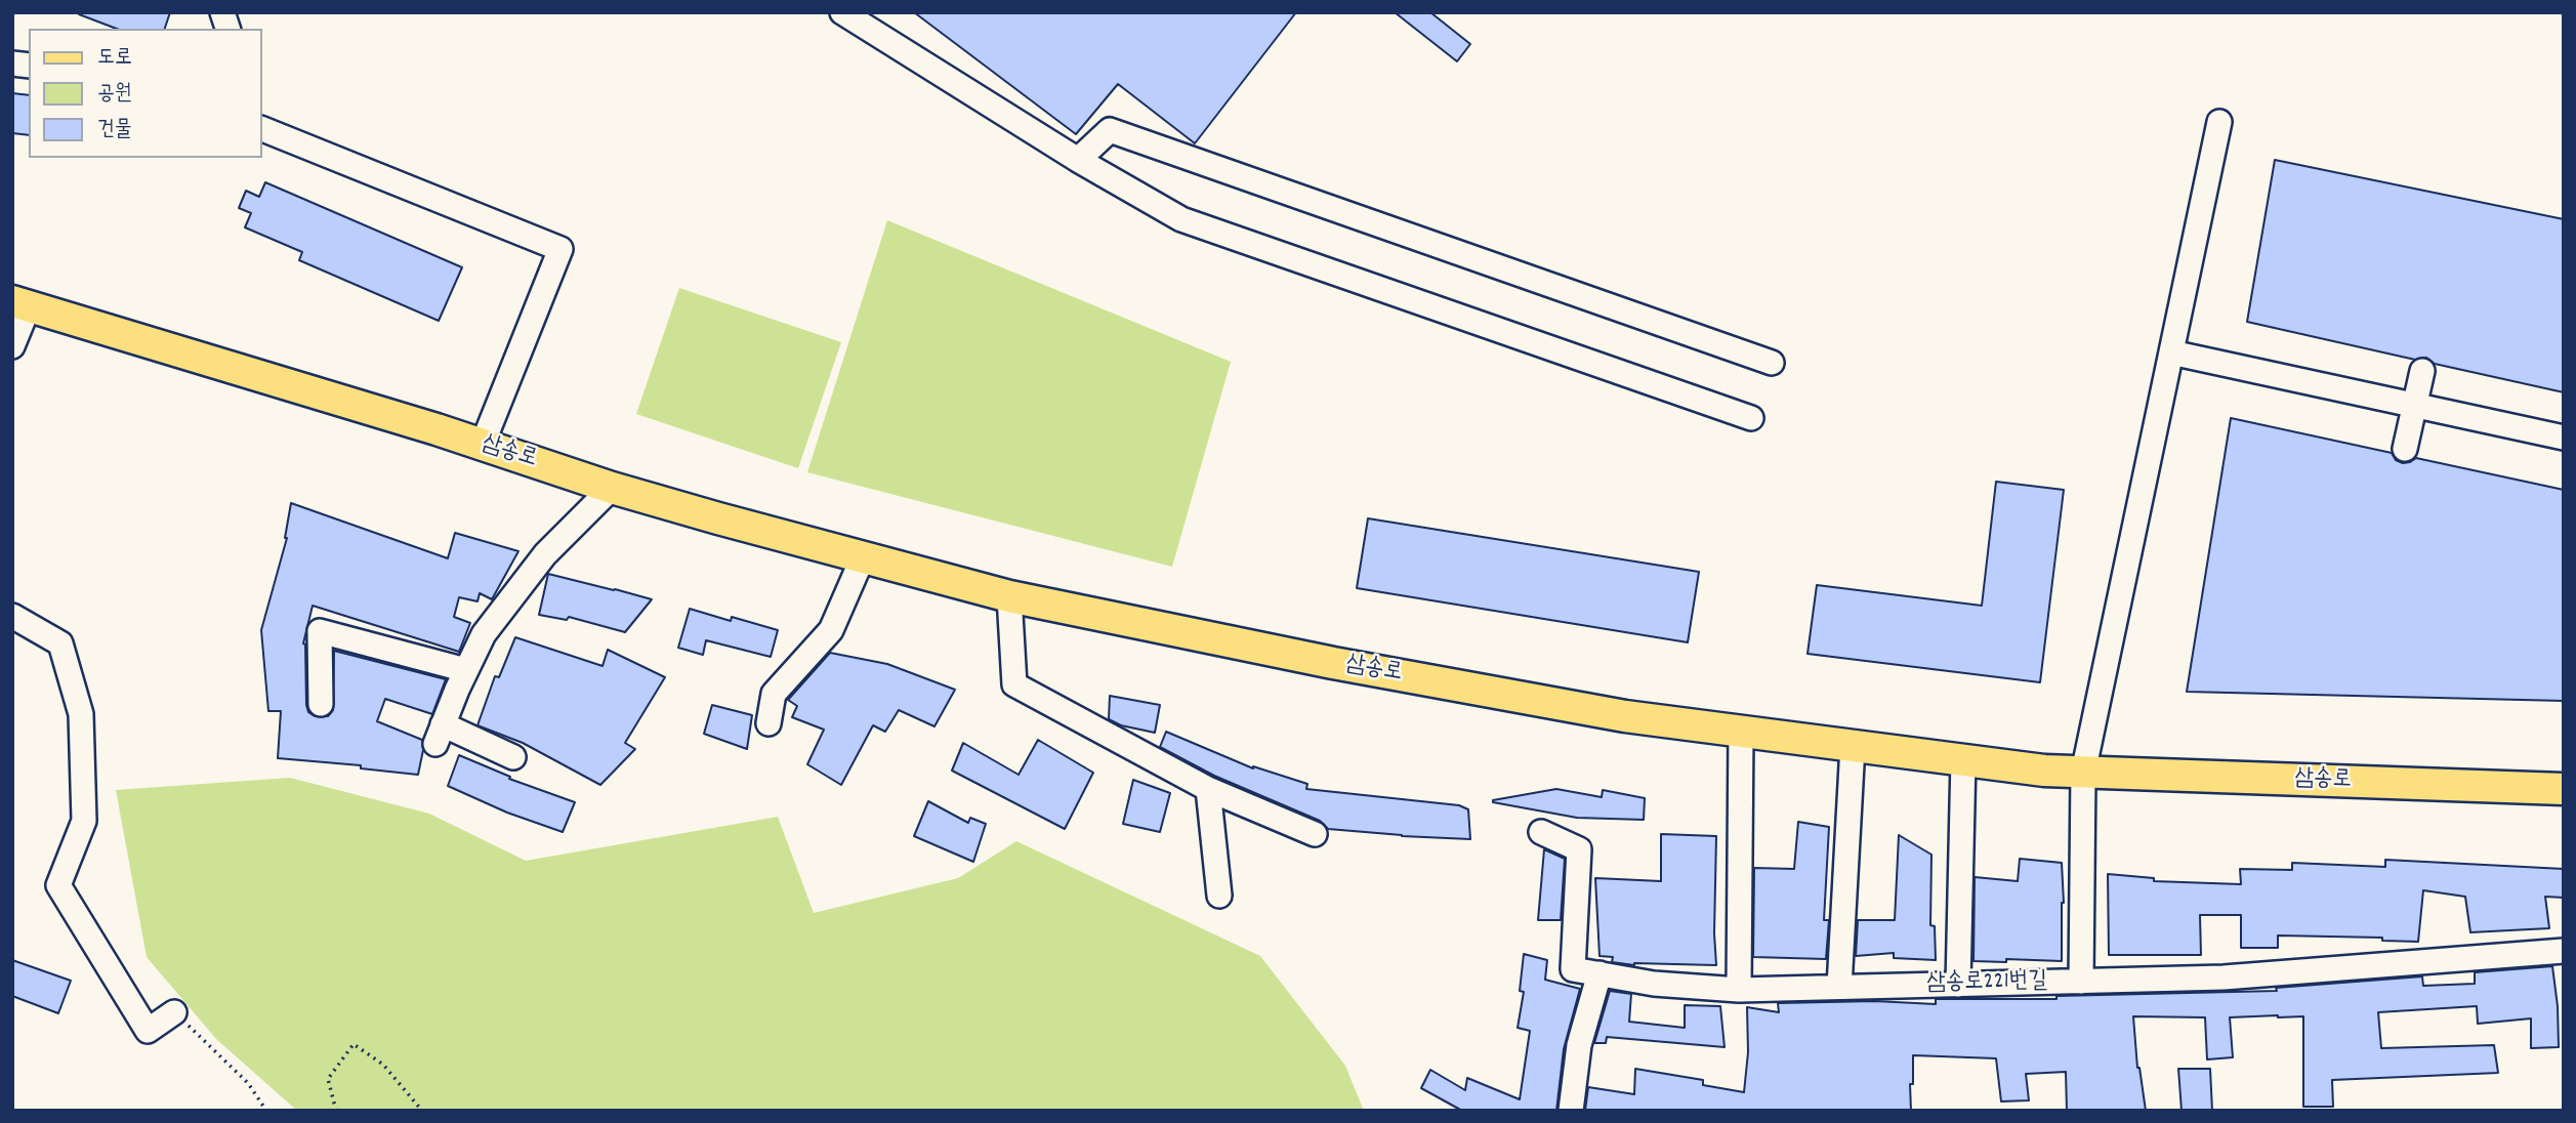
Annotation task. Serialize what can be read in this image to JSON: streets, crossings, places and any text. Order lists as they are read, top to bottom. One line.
{"streets":{"main road":["삼송로"],"street":["삼송로221번길"]},"legend":["도로","공원","건물"]}
